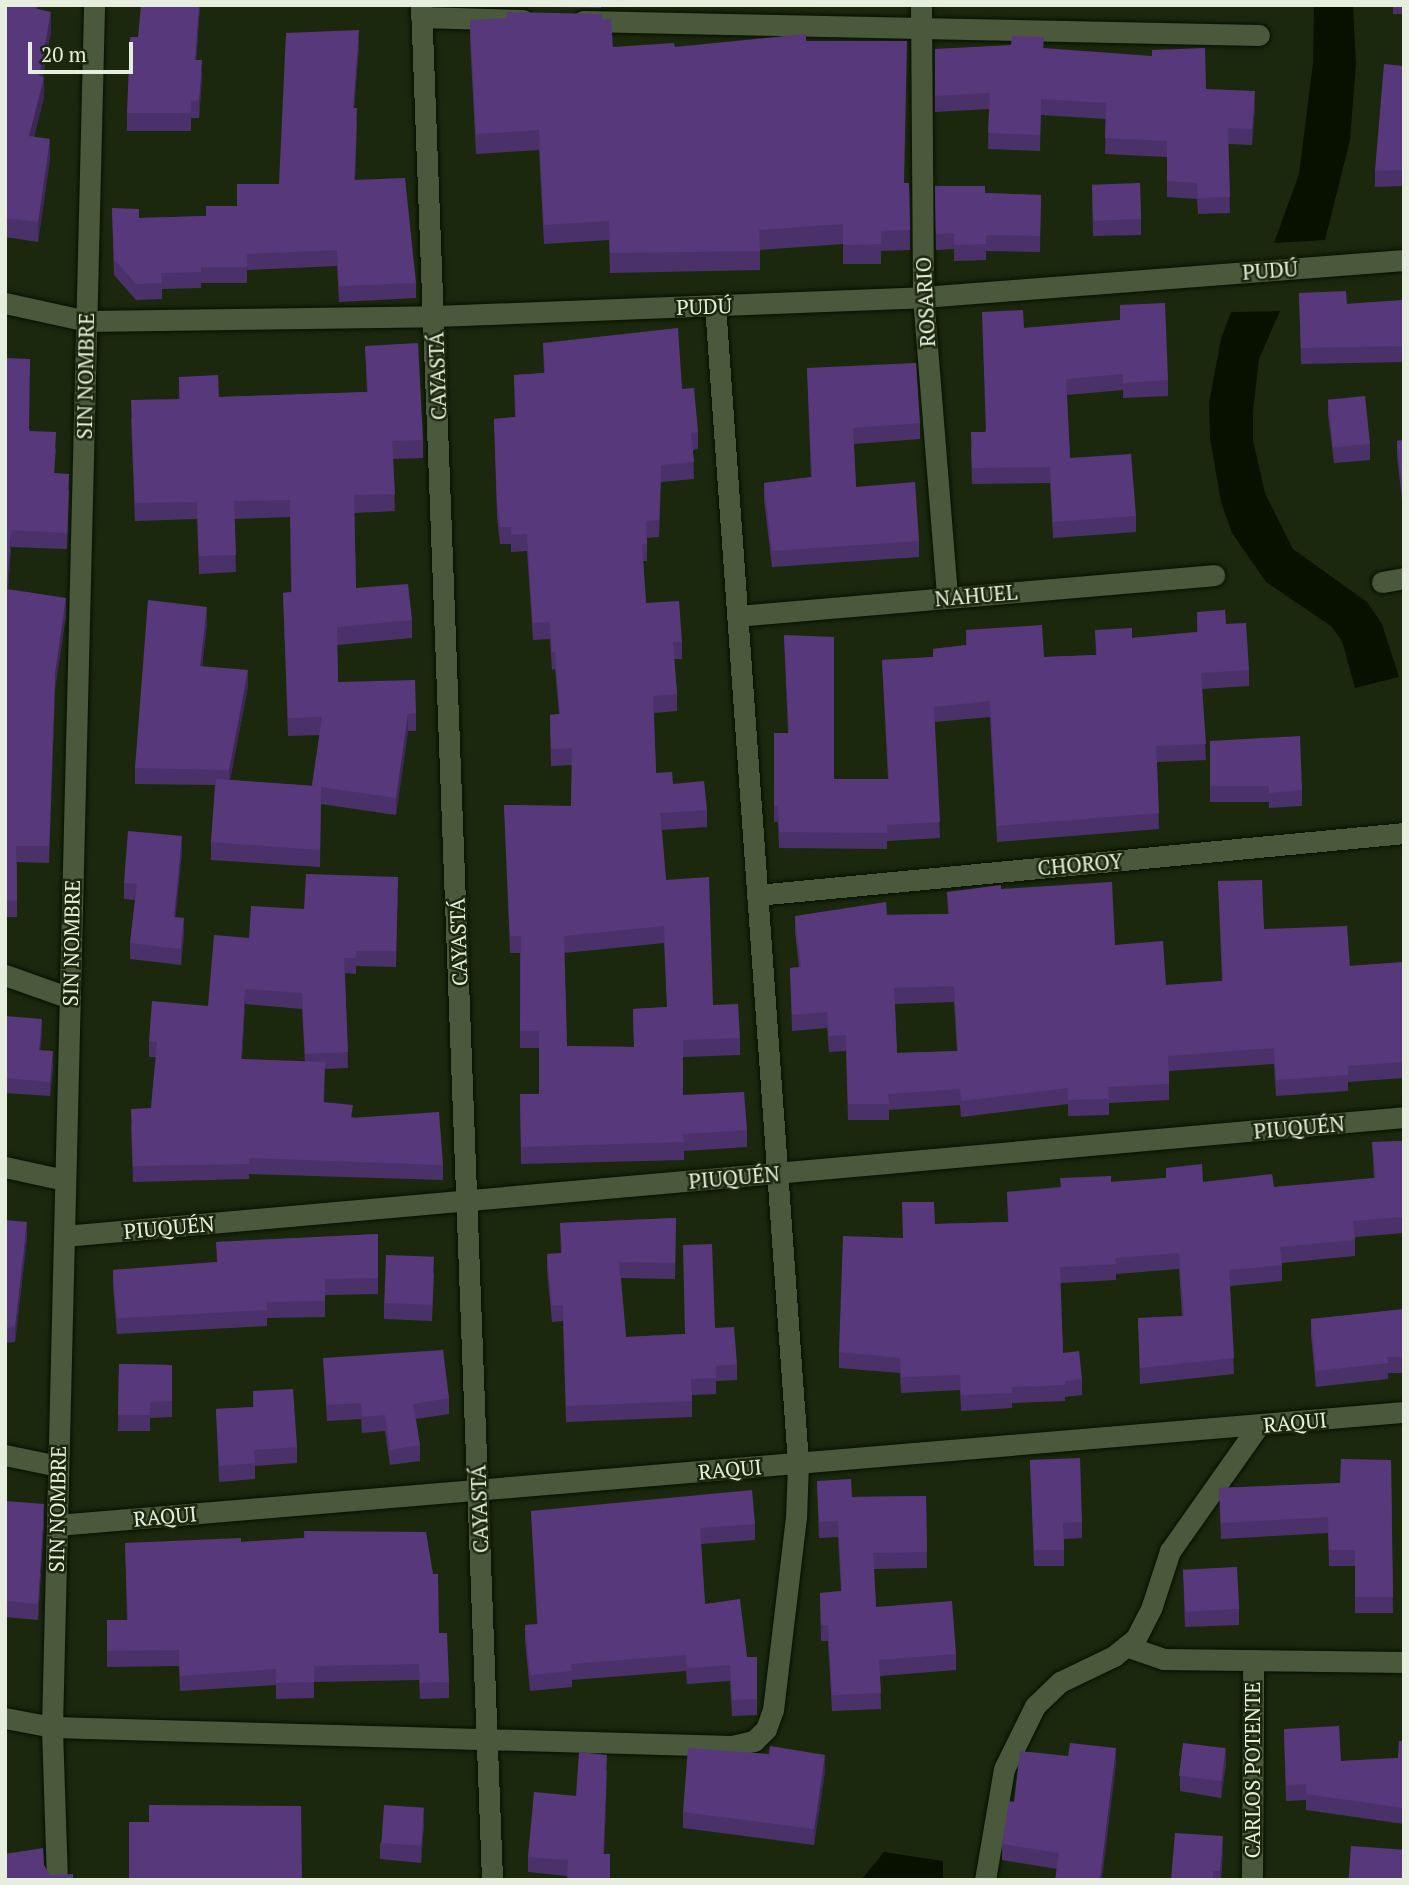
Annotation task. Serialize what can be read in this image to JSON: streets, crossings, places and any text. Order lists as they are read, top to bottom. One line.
{"streets":{"street":["PUDÚ","ROSARIO","SIN NOMBRE","CAYASTÁ","NAHUEL","CHOROY","PIUQUÉN","RAQUI","CARLOS POTENTE"]},"crossings":[["PUDÚ","ROSARIO"],["PUDÚ","SIN NOMBRE"],["PUDÚ","CAYASTÁ"],["ROSARIO","NAHUEL"],["SIN NOMBRE","PIUQUÉN"],["SIN NOMBRE","RAQUI"],["CAYASTÁ","PIUQUÉN"],["CAYASTÁ","RAQUI"]],"scale_bar":"20 m"}
